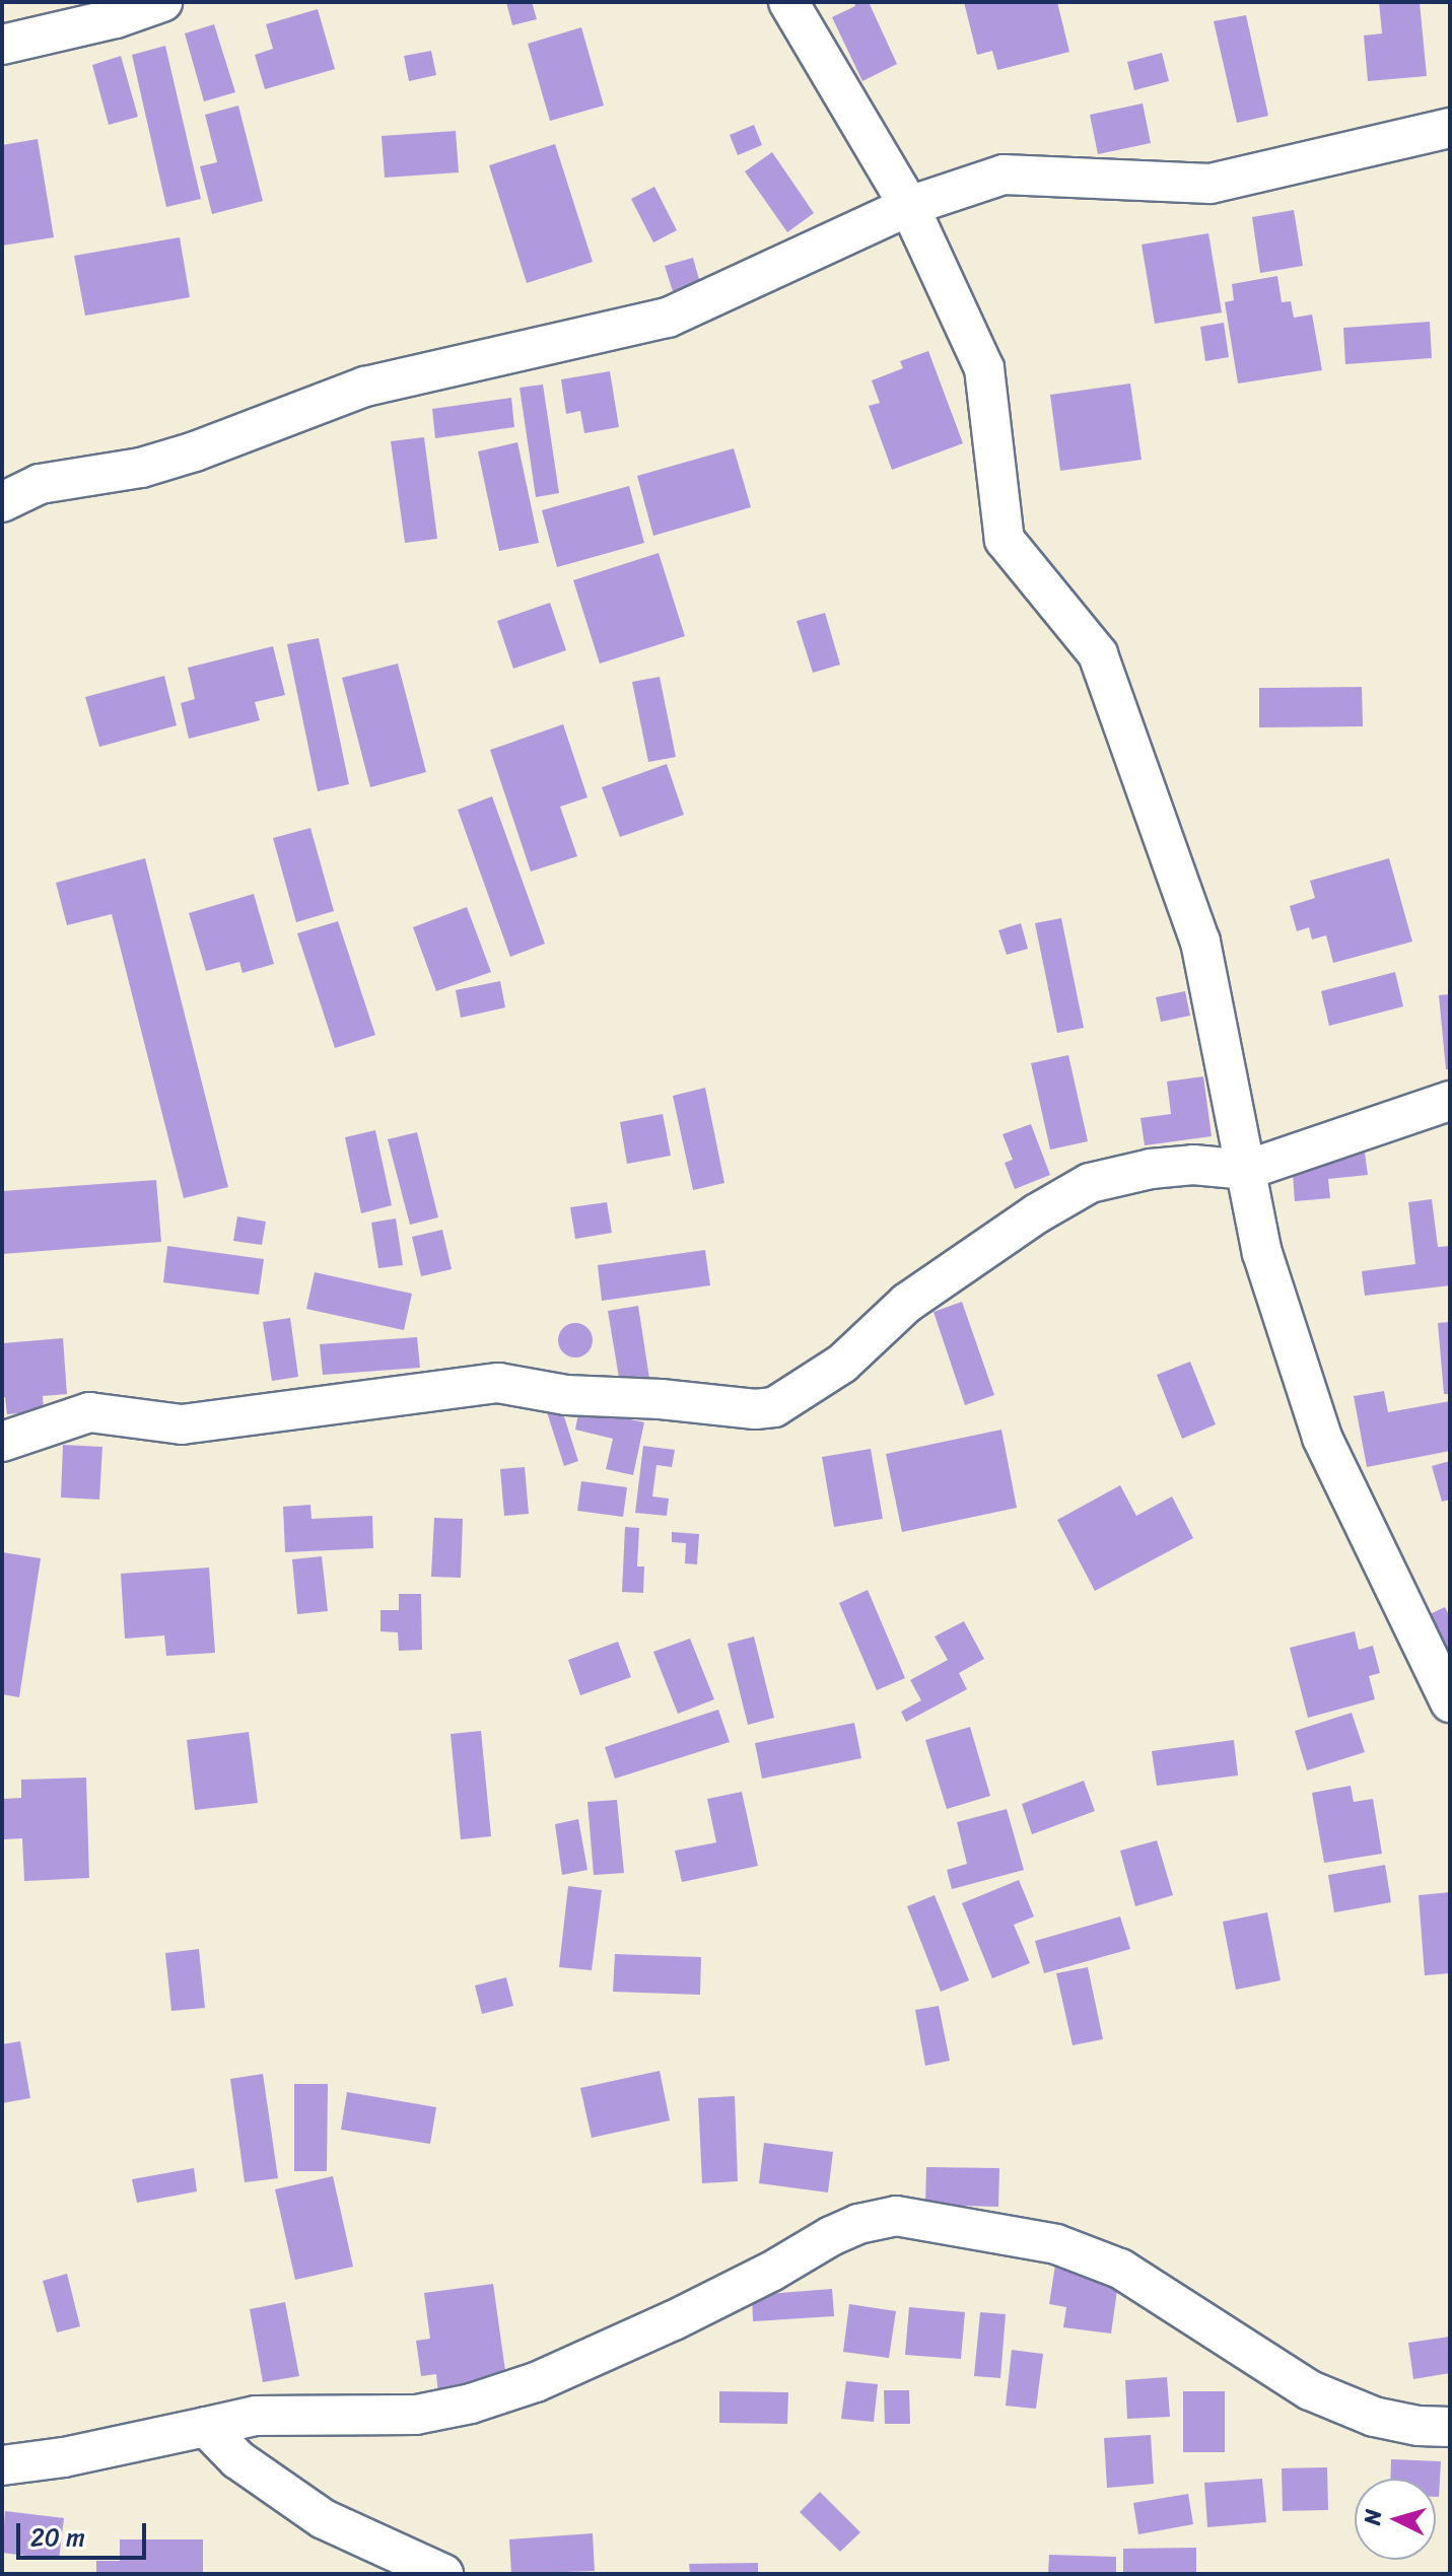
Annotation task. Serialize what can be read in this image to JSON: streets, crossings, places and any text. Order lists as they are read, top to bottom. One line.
{"scale_bar":"20 m","north":"left"}
